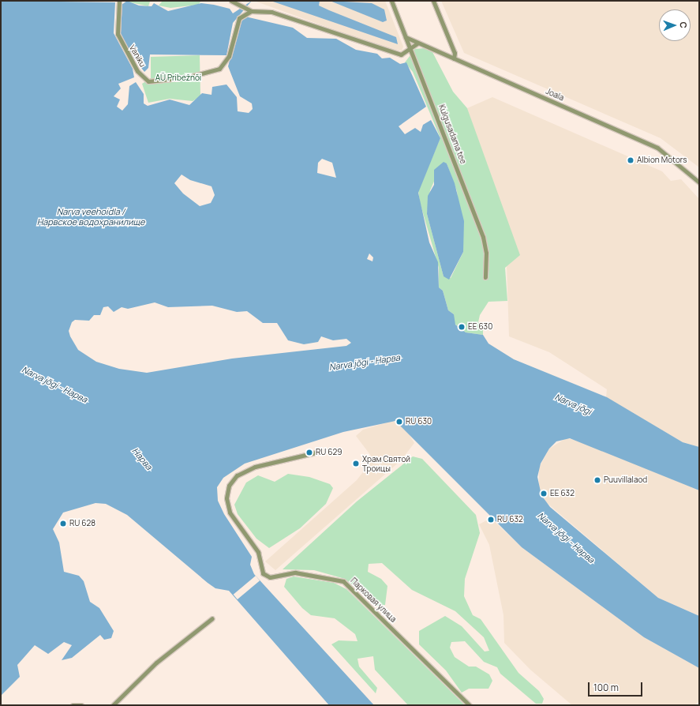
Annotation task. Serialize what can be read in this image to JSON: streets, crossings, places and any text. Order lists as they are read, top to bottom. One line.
{"streets":{"street":["Vaniku","Joala","Kulgusadama tee","Парковая улица"]},"crossings":[["Joala","Kulgusadama tee"]],"water":["Narva veehoidla / Нарвское водохранилище","Narva jõgi - Нарва","Narva jõgi","Нарва"],"parks":["AÜ Pribežnõi"],"places":["Albion Motors","EE 630","RU 630","RU 629","Храм Святой Троицы","Puuvillalaod","EE 632","RU 632","RU 628"],"scale_bar":"100 m","north":"right"}
